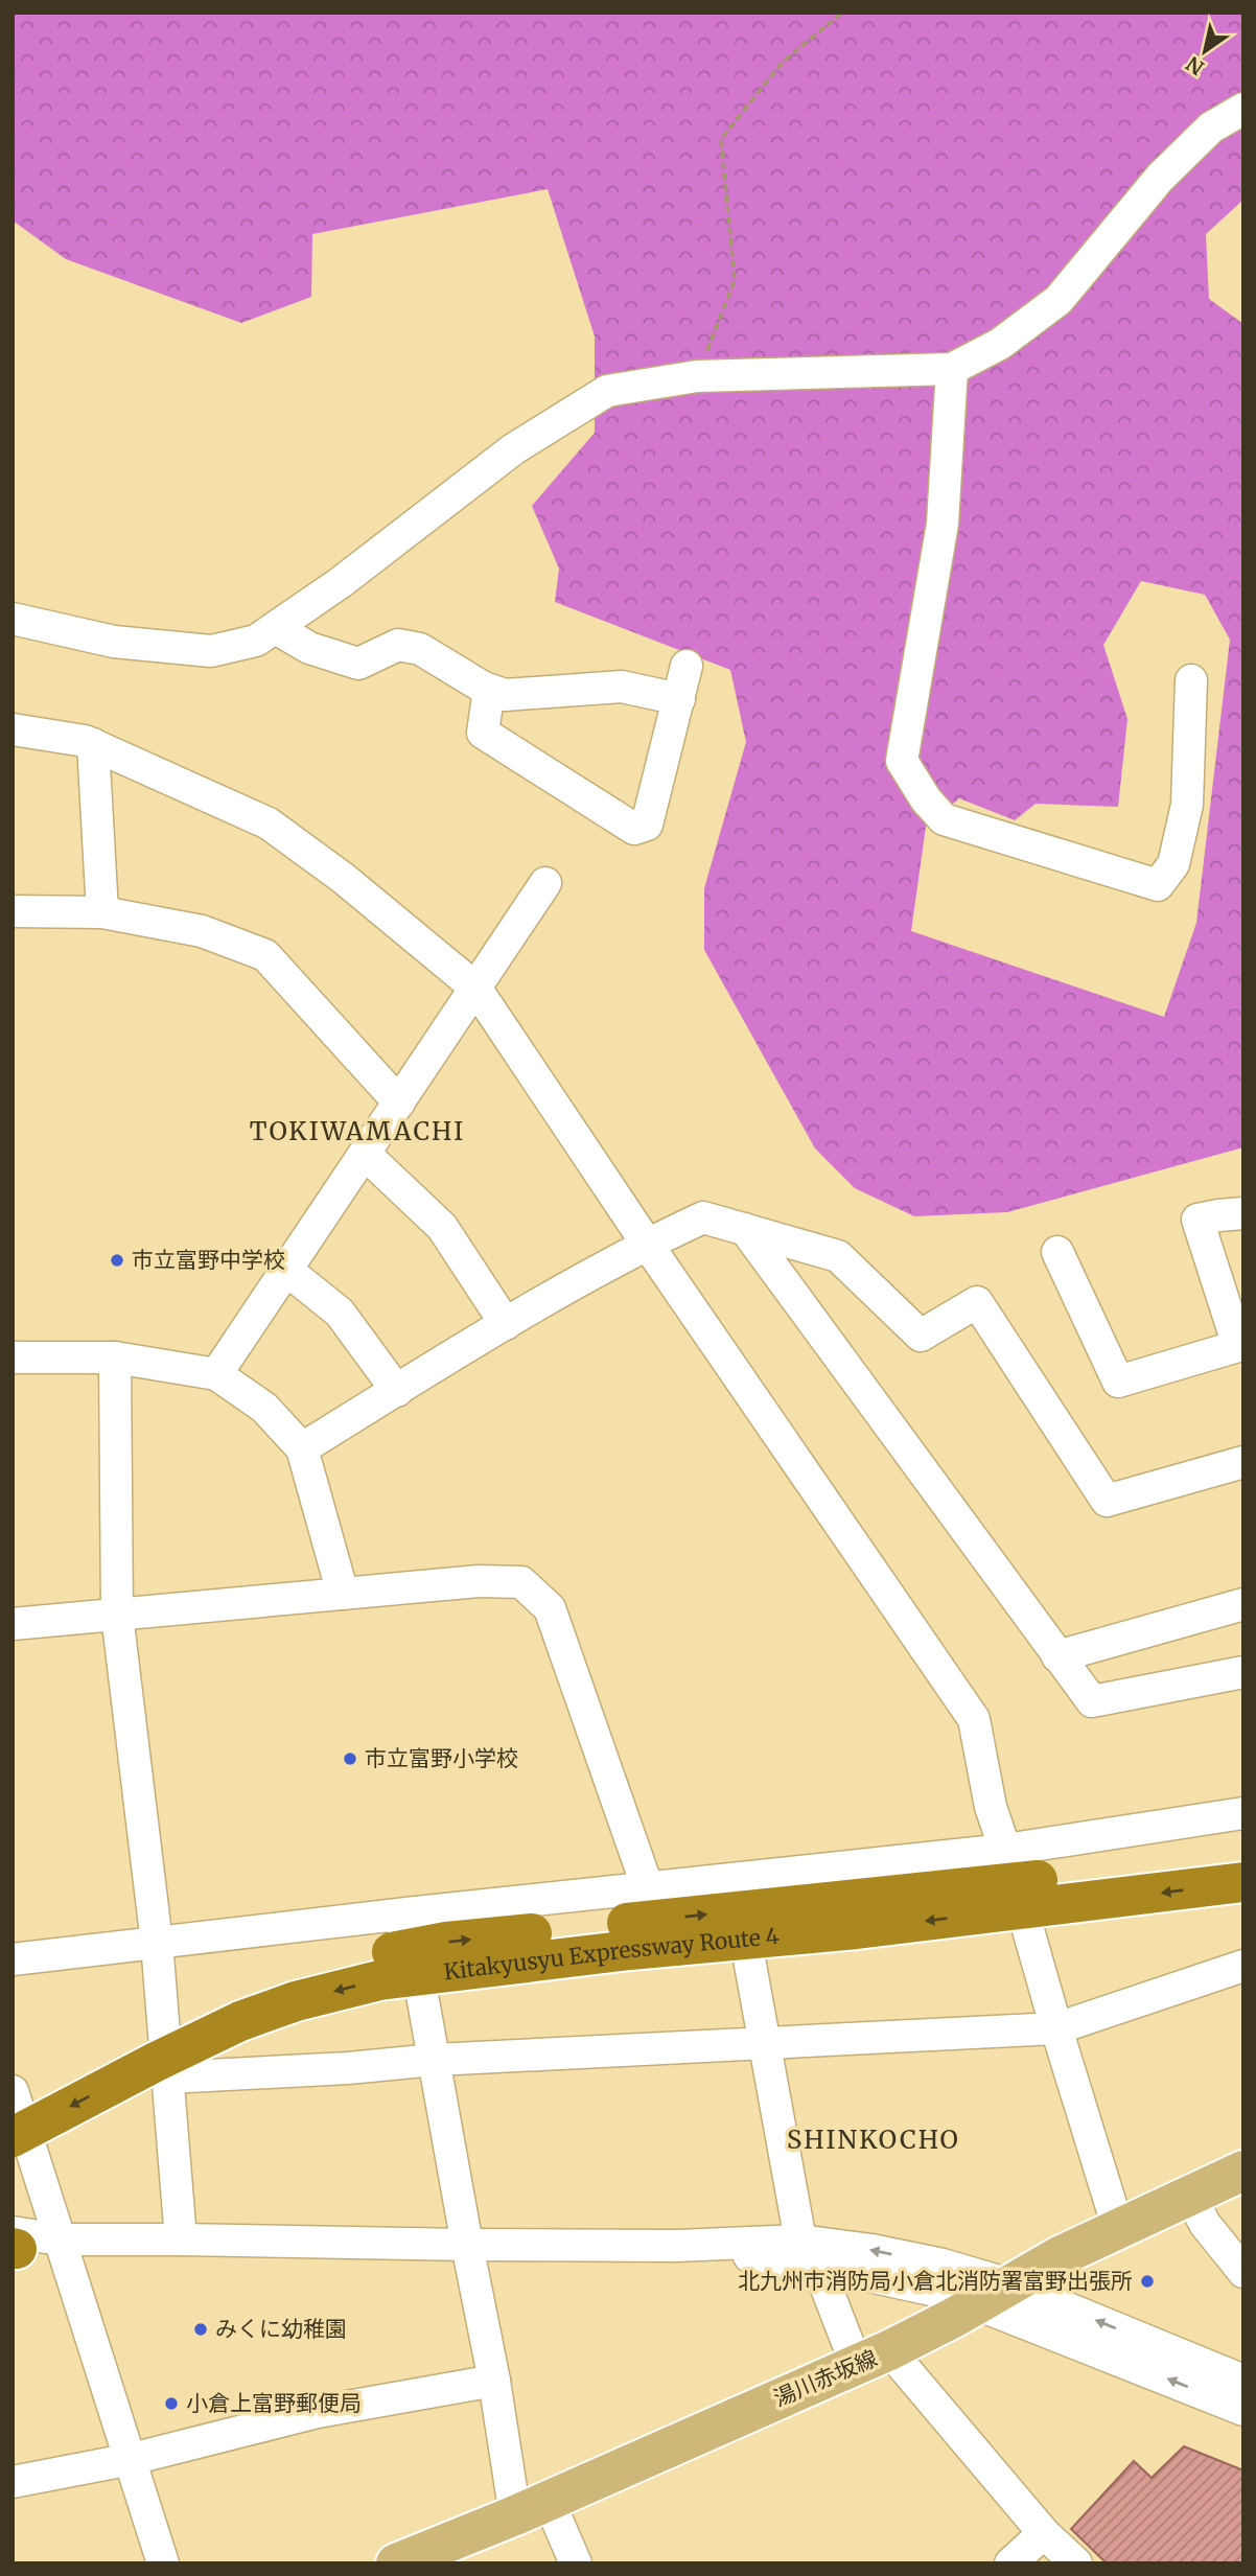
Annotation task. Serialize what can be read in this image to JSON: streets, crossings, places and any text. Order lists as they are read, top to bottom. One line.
{"streets":{"highway":["Kitakyusyu Expressway Route 4"],"main road":["湯川赤坂線"]},"districts":["TOKIWAMACHI","SHINKOCHO"],"places":["市立富野中学校","市立富野小学校","北九州市消防局小倉北消防署富野出張所","みくに幼稚園","小倉上富野郵便局"],"north":"bottom left"}
